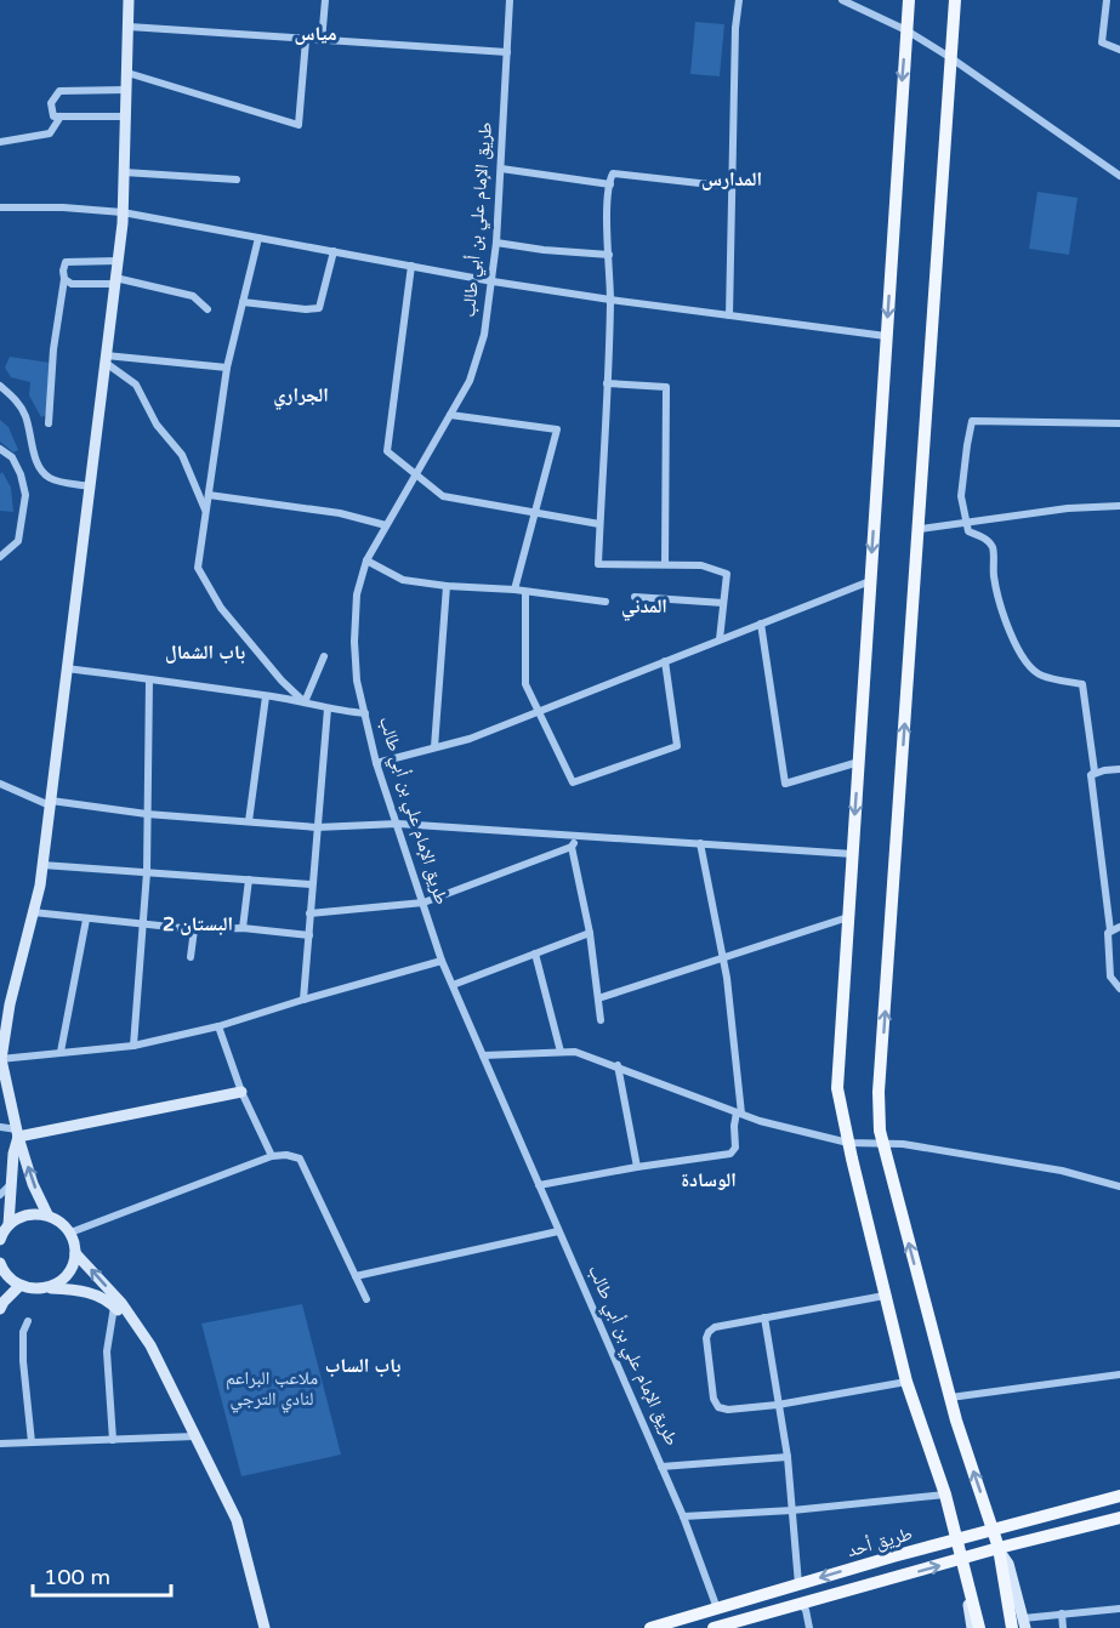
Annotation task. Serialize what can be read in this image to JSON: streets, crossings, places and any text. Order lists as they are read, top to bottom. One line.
{"streets":{"main road":["طريق أحد"],"street":["طريق الإمام علي بن أبي طالب"]},"crossings":[["طريق الإمام علي بن أبي طالب","طريق أحد"]],"districts":["مياس","المدارس","الجراري","المدني","باب الشمال","البستان 2","الوسادة","باب الساب"],"parks":["ملاعب البراعم لنادي الترجي"],"scale_bar":"100 m"}
